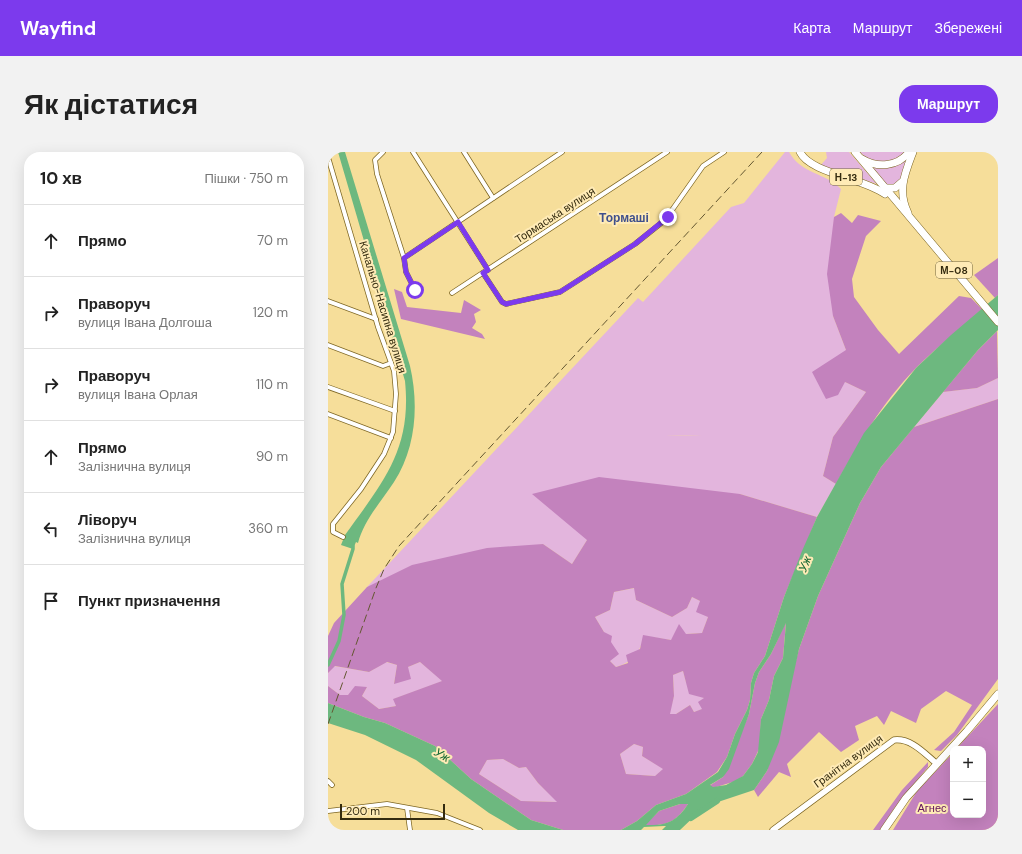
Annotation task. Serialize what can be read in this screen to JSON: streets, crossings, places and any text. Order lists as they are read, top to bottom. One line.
{"streets":{"highway":["Н-13","М-08"],"street":["Тормаська вулиця","Канально-Насипна вулиця","Гранітна вулиця"]},"crossings":[["Н-13","М-08"]],"districts":["Тормаші"],"water":["Уж"],"parks":["Агнес"],"scale_bar":"200 m","page":{"header":"Wayfind","nav":["Карта","Маршрут","Збережені"],"buttons":"Маршрут","title":"Як дістатися","heading":["10 хв","Пішки · 750 m"],"list":[["Прямо","70 m"],["Праворуч","вулиця Івана Долгоша","120 m"],["Праворуч","вулиця Івана Орлая","110 m"],["Прямо","Залізнична вулиця","90 m"],["Ліворуч","Залізнична вулиця","360 m"],"Пункт призначення"],"map_buttons":["+","−"],"scale":"200 m"}}
